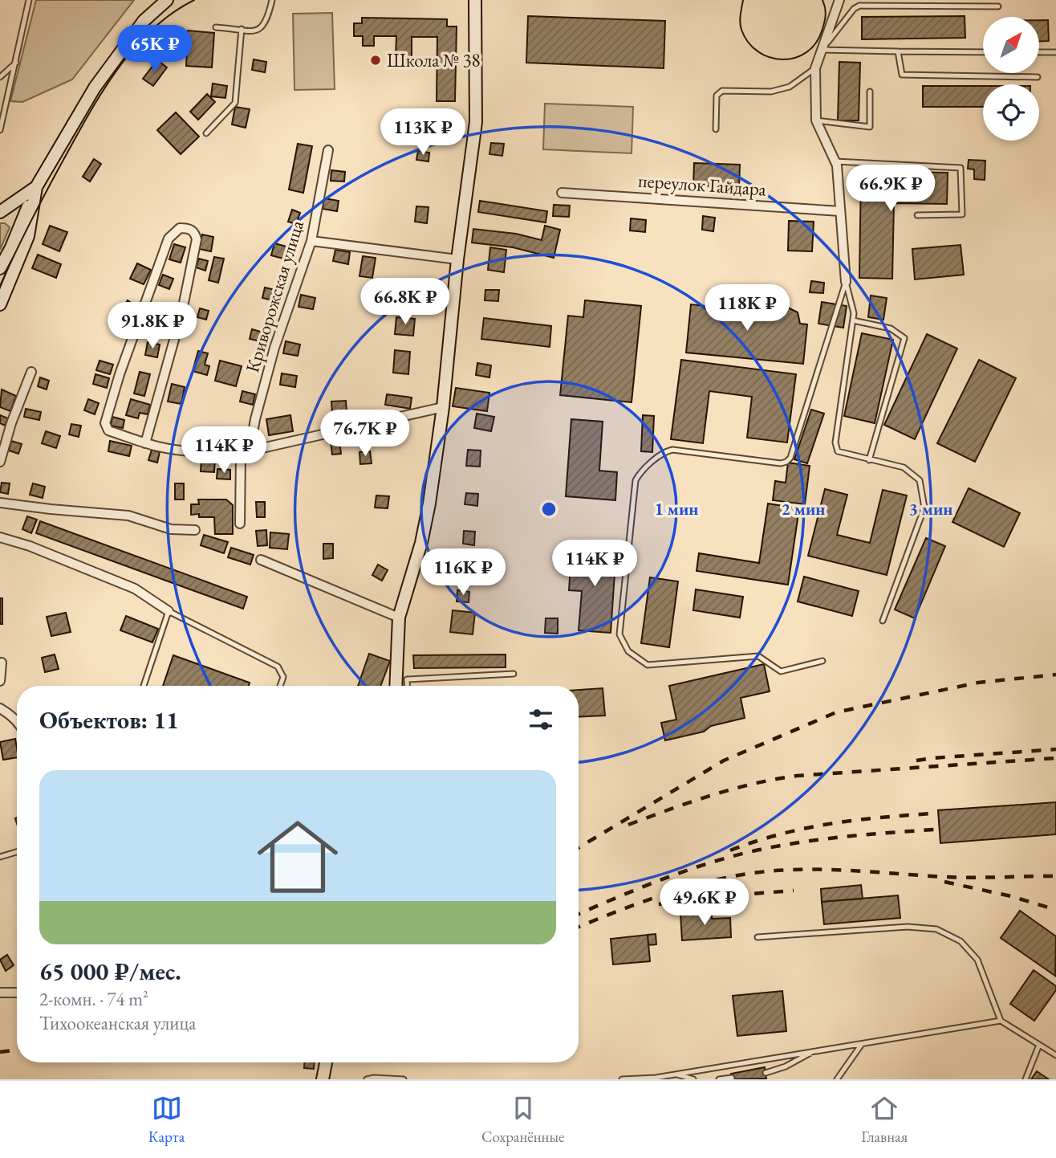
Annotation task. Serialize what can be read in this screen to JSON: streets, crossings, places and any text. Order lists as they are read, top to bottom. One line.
{"streets":{"street":["переулок Гайдара","Криворожская улица"]},"places":["Школа № 38"],"north":"top right","page":{"price":["65K ₽","113K ₽","66.9K ₽","66.8K ₽","118K ₽","91.8K ₽","76.7K ₽","114K ₽","114K ₽","116K ₽","49.6K ₽"],"heading":"Объектов: 11","list":[{"name":"65 000 ₽/мес.","note":"2-комн. · 74 m² · Тихоокеанская улица"}],"tabs":["Карта","Сохранённые","Главная"]},"rings":["1 мин","2 мин","3 мин"]}
